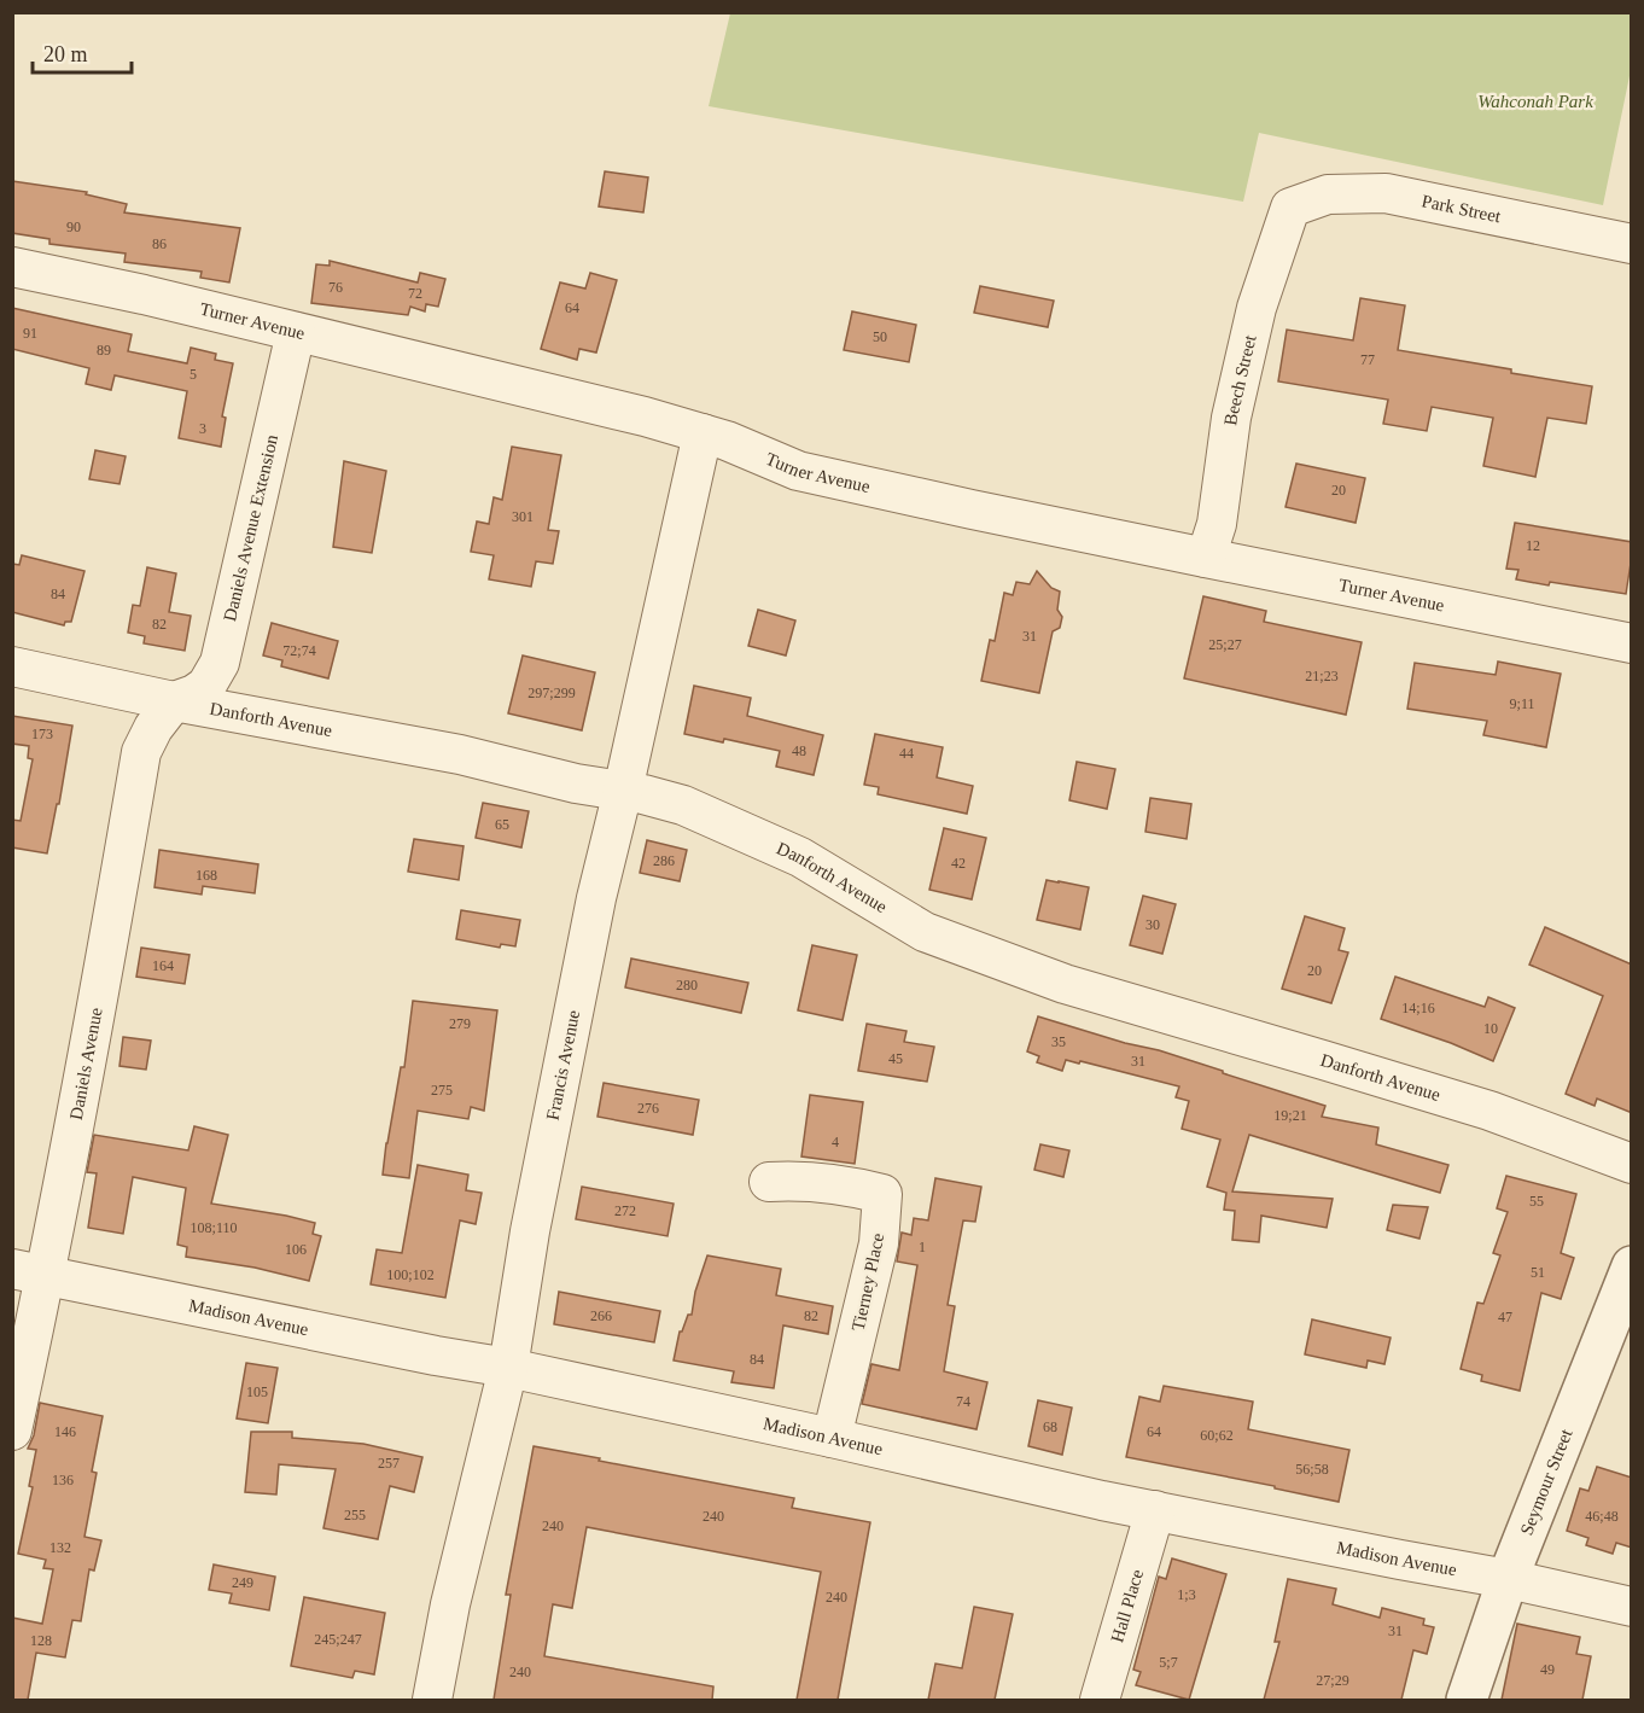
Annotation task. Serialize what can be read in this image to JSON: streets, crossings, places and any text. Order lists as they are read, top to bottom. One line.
{"streets":{"street":["Park Street","Turner Avenue","Beech Street","Daniels Avenue Extension","Danforth Avenue","Daniels Avenue","Francis Avenue","Tierney Place","Madison Avenue","Seymour Street","Hall Place"]},"crossings":[["Park Street","Beech Street"],["Turner Avenue","Beech Street"],["Turner Avenue","Daniels Avenue Extension"],["Turner Avenue","Francis Avenue"],["Daniels Avenue Extension","Danforth Avenue"],["Daniels Avenue Extension","Daniels Avenue"],["Danforth Avenue","Daniels Avenue"],["Danforth Avenue","Francis Avenue"],["Daniels Avenue","Madison Avenue"],["Francis Avenue","Madison Avenue"],["Tierney Place","Madison Avenue"],["Madison Avenue","Seymour Street"],["Madison Avenue","Hall Place"]],"parks":["Wahconah Park"],"house_numbers":["90","86","76","72","64","91","50","89","77","5","3","20","301","12","84","82","31","25;27","72;74","21;23","297;299","9;11","173","48","44","65","286","42","168","30","164","20","280","14;16","279","10","35","45","31","275","276","19;21","4","55","272","108;110","1","106","51","100;102","266","82","47","84","105","74","68","146","64","60;62","257","56;58","136","255","240","46;48","240","132","249","1;3","240","31","245;247","128","5;7","49","240","27;29"],"scale_bar":"20 m"}
